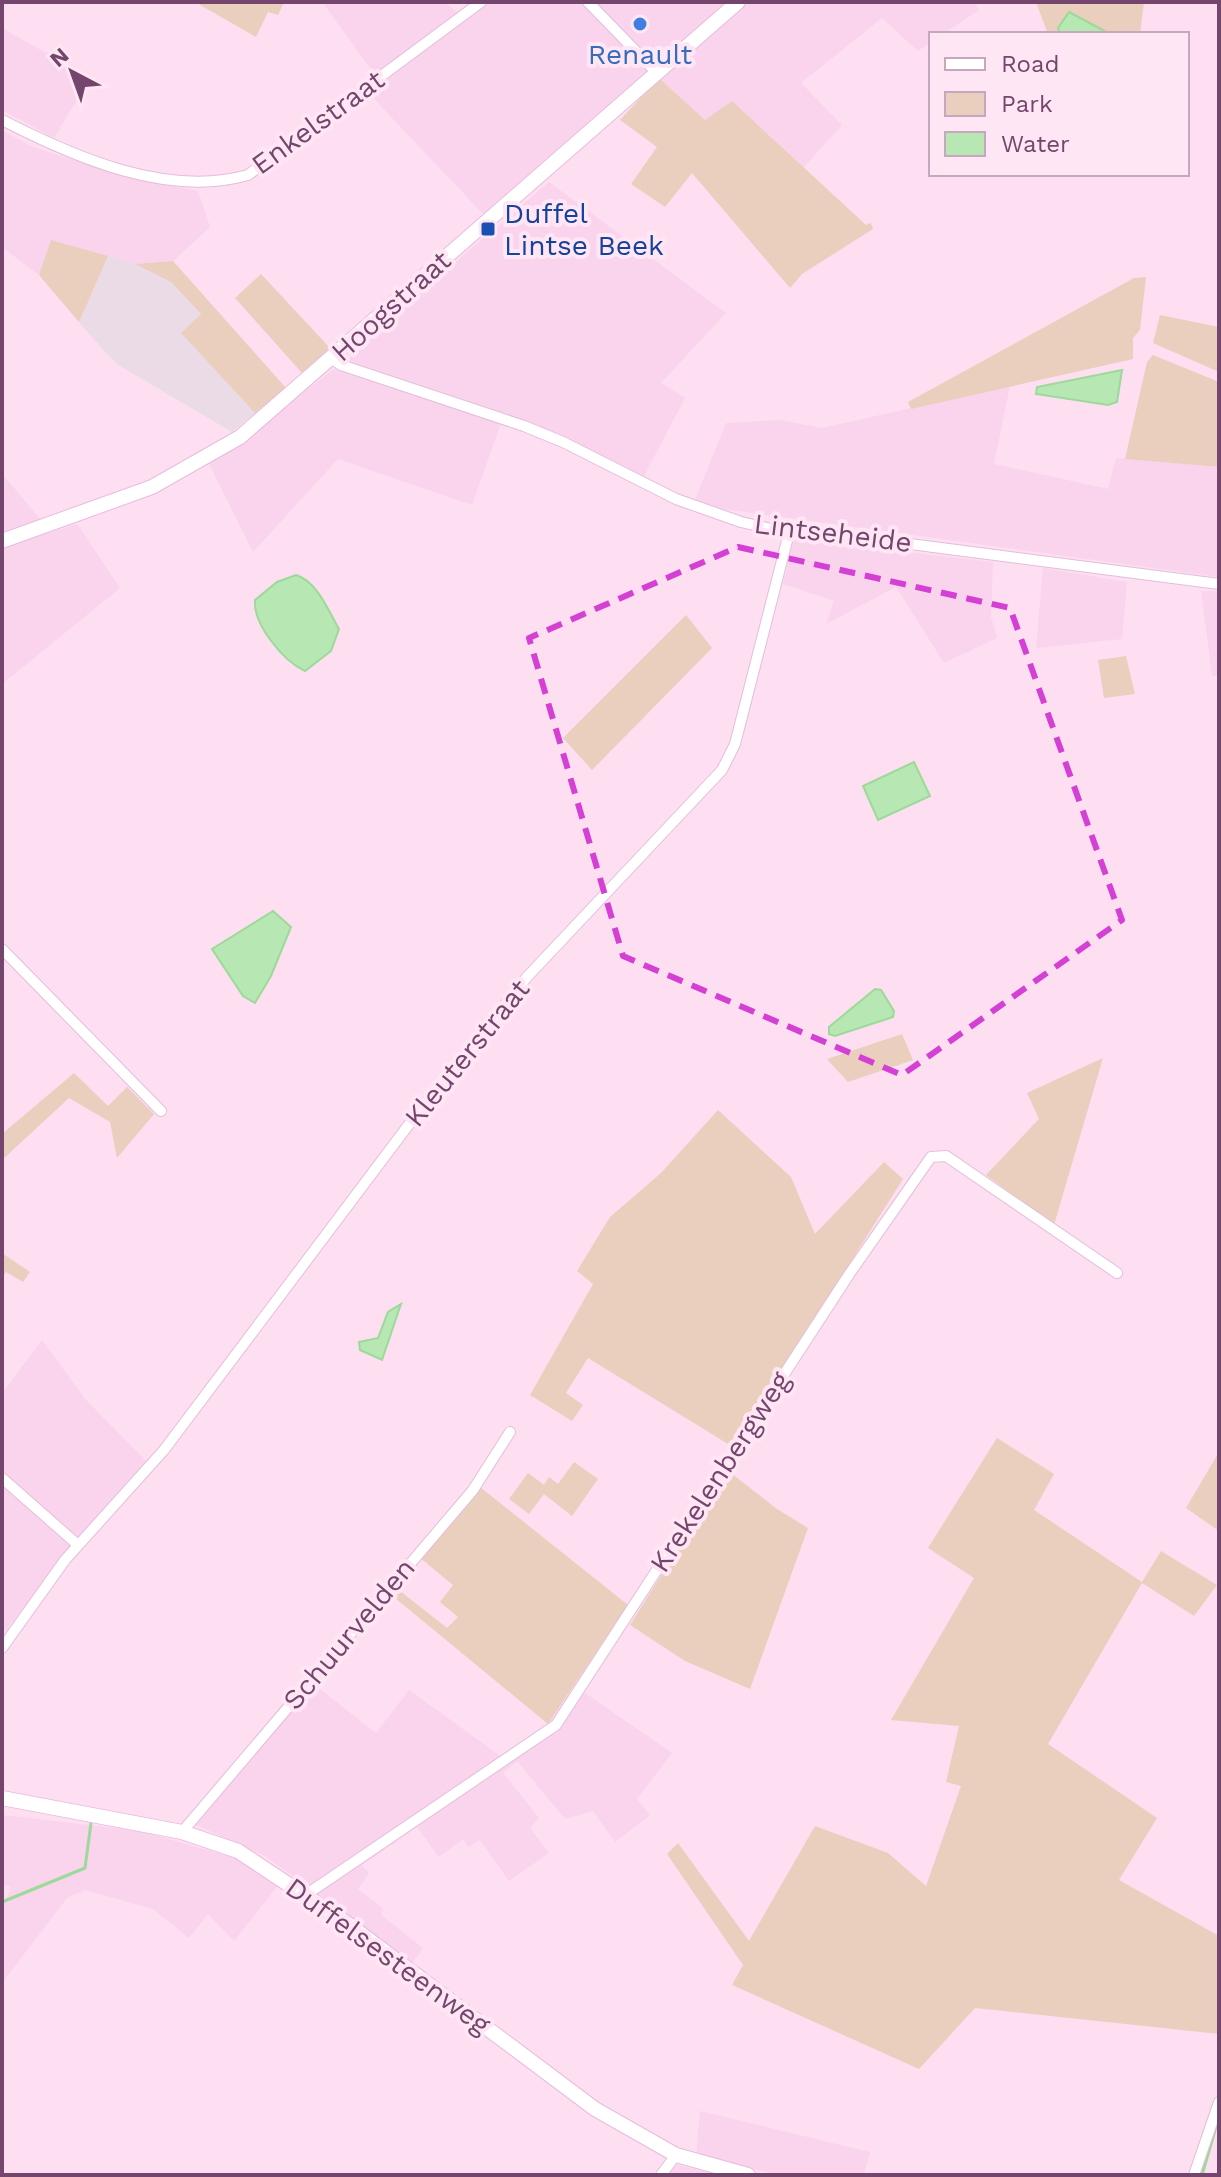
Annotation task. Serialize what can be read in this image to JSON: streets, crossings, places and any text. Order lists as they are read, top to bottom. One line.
{"streets":{"street":["Enkelstraat","Hoogstraat","Lintseheide","Kleuterstraat","Krekelenbergweg","Schuurvelden","Duffelsesteenweg"]},"crossings":[["Hoogstraat","Lintseheide"],["Lintseheide","Kleuterstraat"],["Krekelenbergweg","Duffelsesteenweg"],["Schuurvelden","Duffelsesteenweg"]],"places":{"other":["Renault"],"transit":["Duffel Lintse Beek"]},"legend":["Road","Park","Water"],"north":"top left"}
